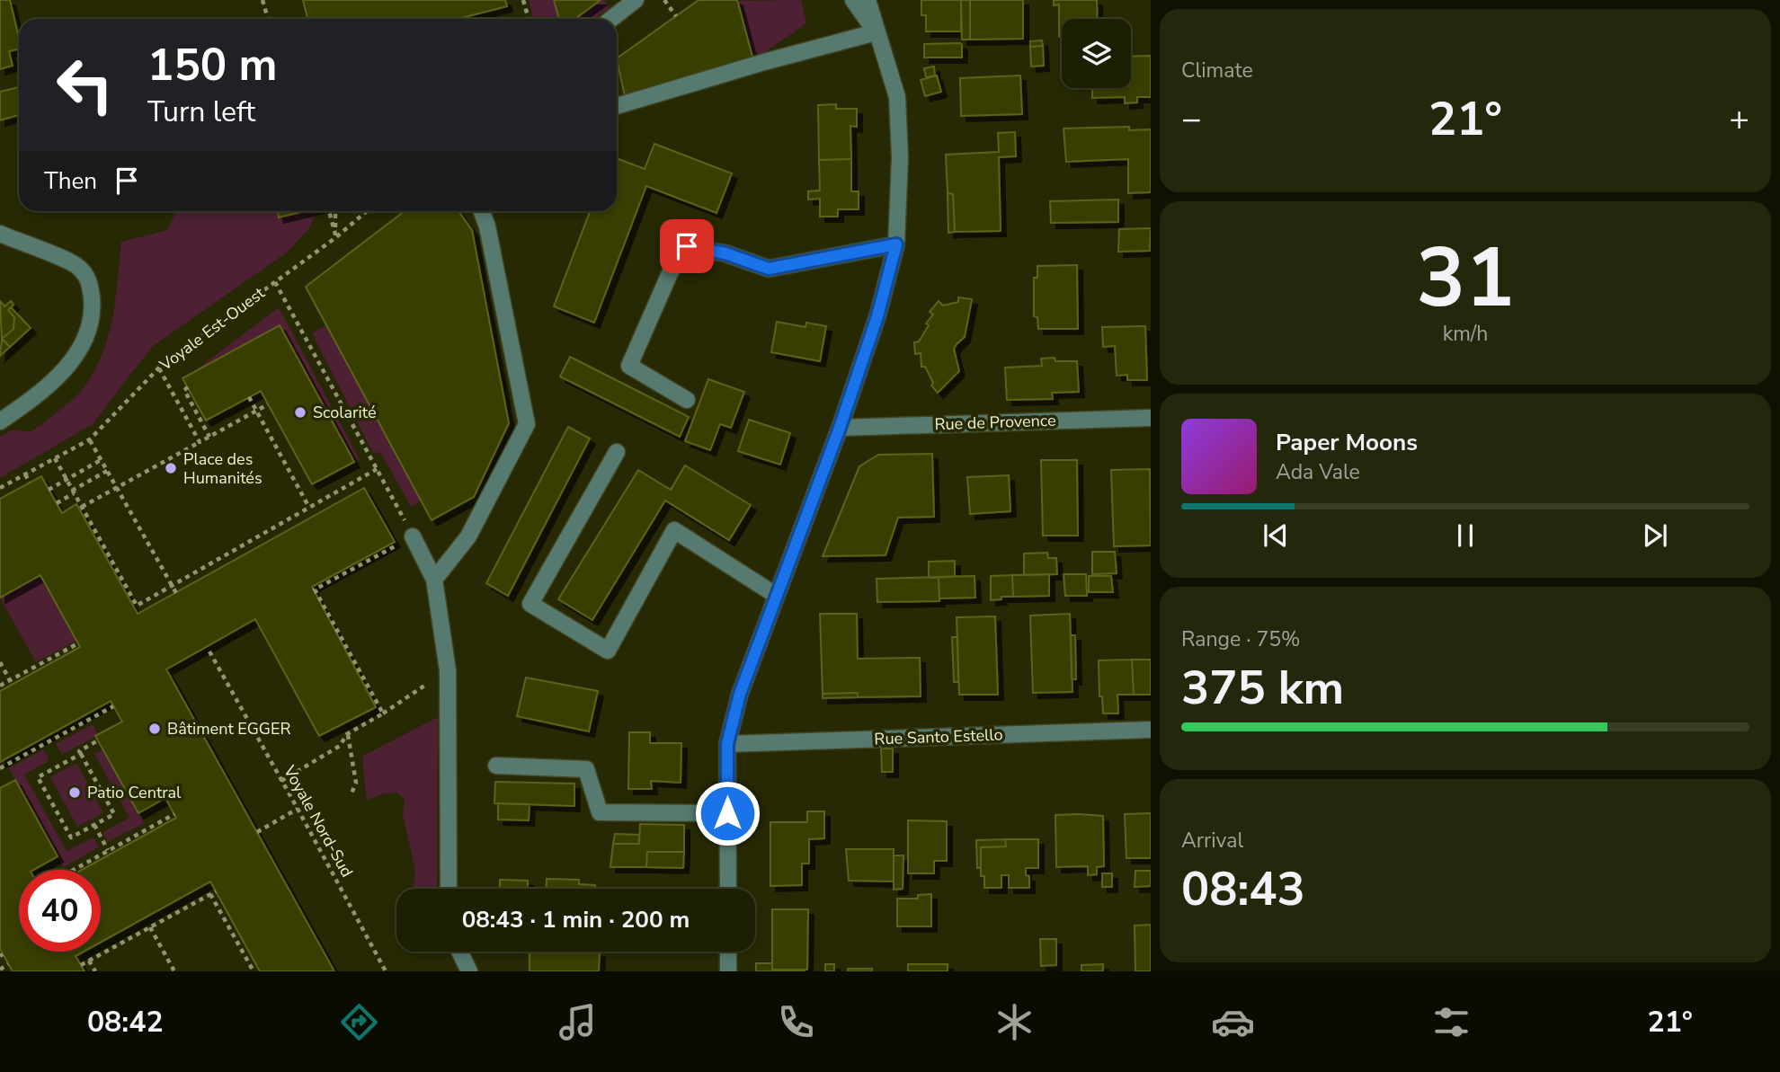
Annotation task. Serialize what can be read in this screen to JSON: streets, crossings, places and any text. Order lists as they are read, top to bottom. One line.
{"streets":{"street":["Rue de Provence","Rue Santo Estello"],"path":["Voyale Est-Ouest","Voyale Nord-Sud"]},"places":["Scolarité","Place des Humanités","Bâtiment EGGER","Patio Central"],"page":{"tile":["Climate",["31","km/h"],["Range · 75%","375 km"],["Arrival","08:43"]],"turn":["150 m","Turn left"],"heat":["−","21°","+"],"then":"Then","song":["Paper Moons","Ada Vale"],"limit":"40","trip":"08:43 · 1 min · 200 m","tabs":["08:42","21°"]}}
